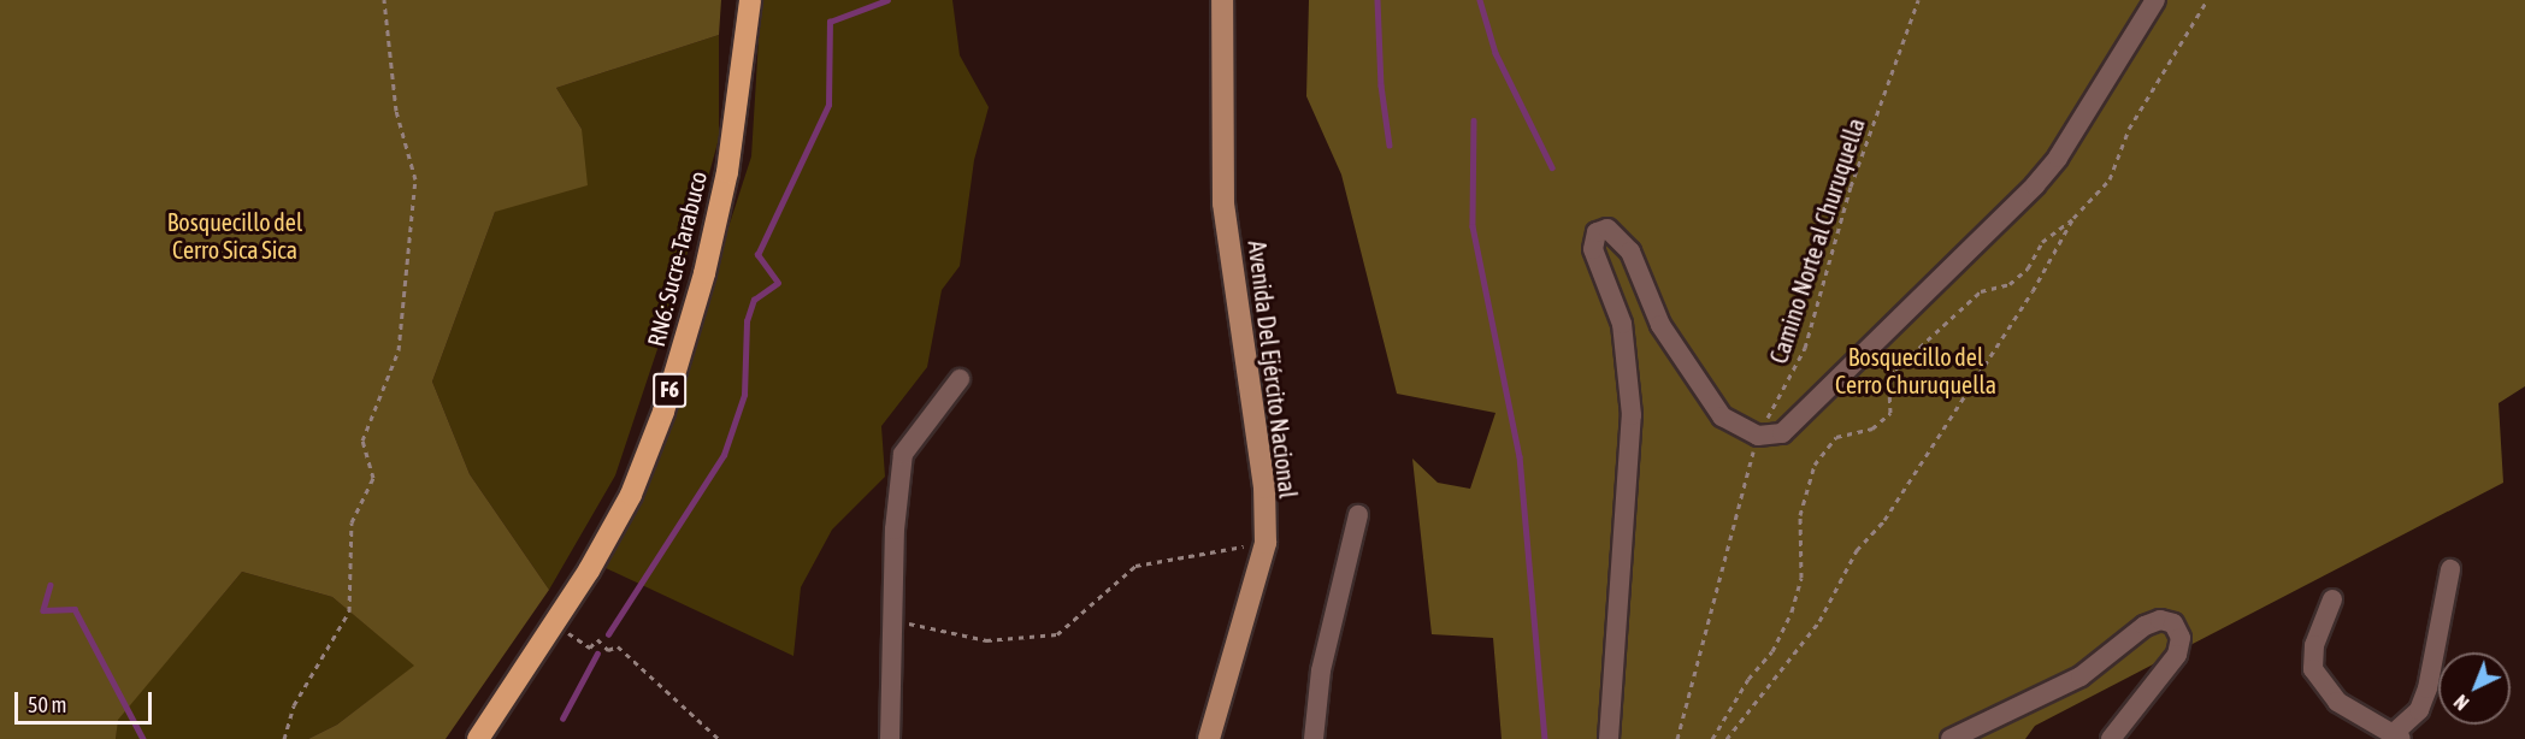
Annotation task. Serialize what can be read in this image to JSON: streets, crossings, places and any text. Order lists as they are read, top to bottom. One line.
{"streets":{"highway":["RN6: Sucre-Tarabuco","F6"],"main road":["Avenida Del Ejército Nacional"],"path":["Camino Norte al Churuquella"]},"parks":["Bosquecillo del Cerro Sica Sica","Bosquecillo del Cerro Churuquella"],"scale_bar":"50 m","north":"bottom left"}
